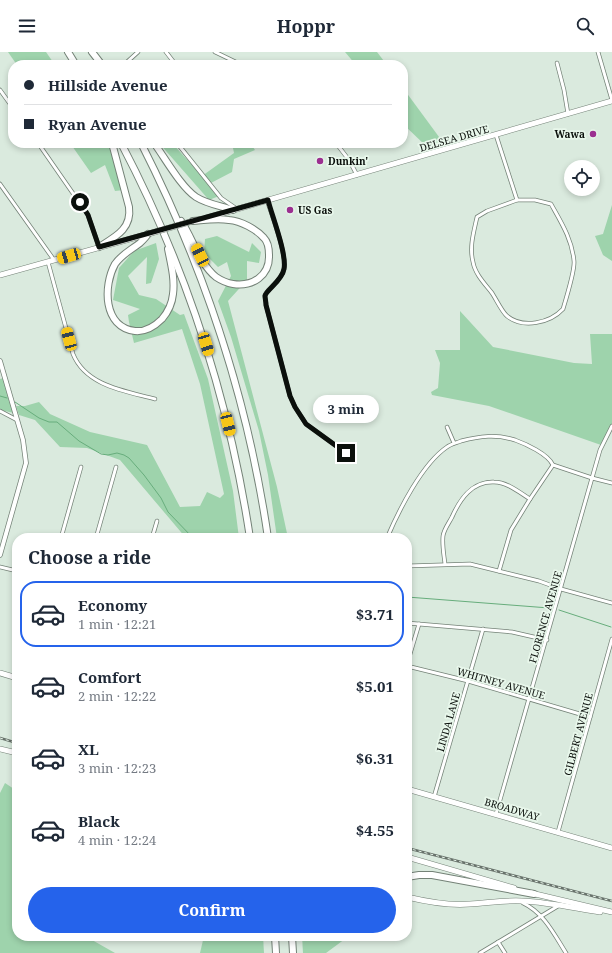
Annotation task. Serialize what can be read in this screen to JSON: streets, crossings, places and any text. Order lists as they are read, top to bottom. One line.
{"streets":{"main road":["DELSEA DRIVE","BROADWAY"],"street":["FLORENCE AVENUE","WHITNEY AVENUE","LINDA LANE","GILBERT AVENUE"]},"crossings":[["FLORENCE AVENUE","WHITNEY AVENUE"],["FLORENCE AVENUE","BROADWAY"],["WHITNEY AVENUE","LINDA LANE"],["WHITNEY AVENUE","GILBERT AVENUE"],["LINDA LANE","BROADWAY"],["GILBERT AVENUE","BROADWAY"]],"places":["Wawa","Dunkin'","US Gas"],"page":{"header":"Hoppr","banner":["Hillside Avenue","Ryan Avenue"],"bubble":"3 min","heading":"Choose a ride","list":[{"name":"Economy","note":"1 min · 12:21","value":"$3.71"},{"name":"Comfort","note":"2 min · 12:22","value":"$5.01"},{"name":"XL","note":"3 min · 12:23","value":"$6.31"},{"name":"Black","note":"4 min · 12:24","value":"$4.55"}],"buttons":"Confirm"}}
